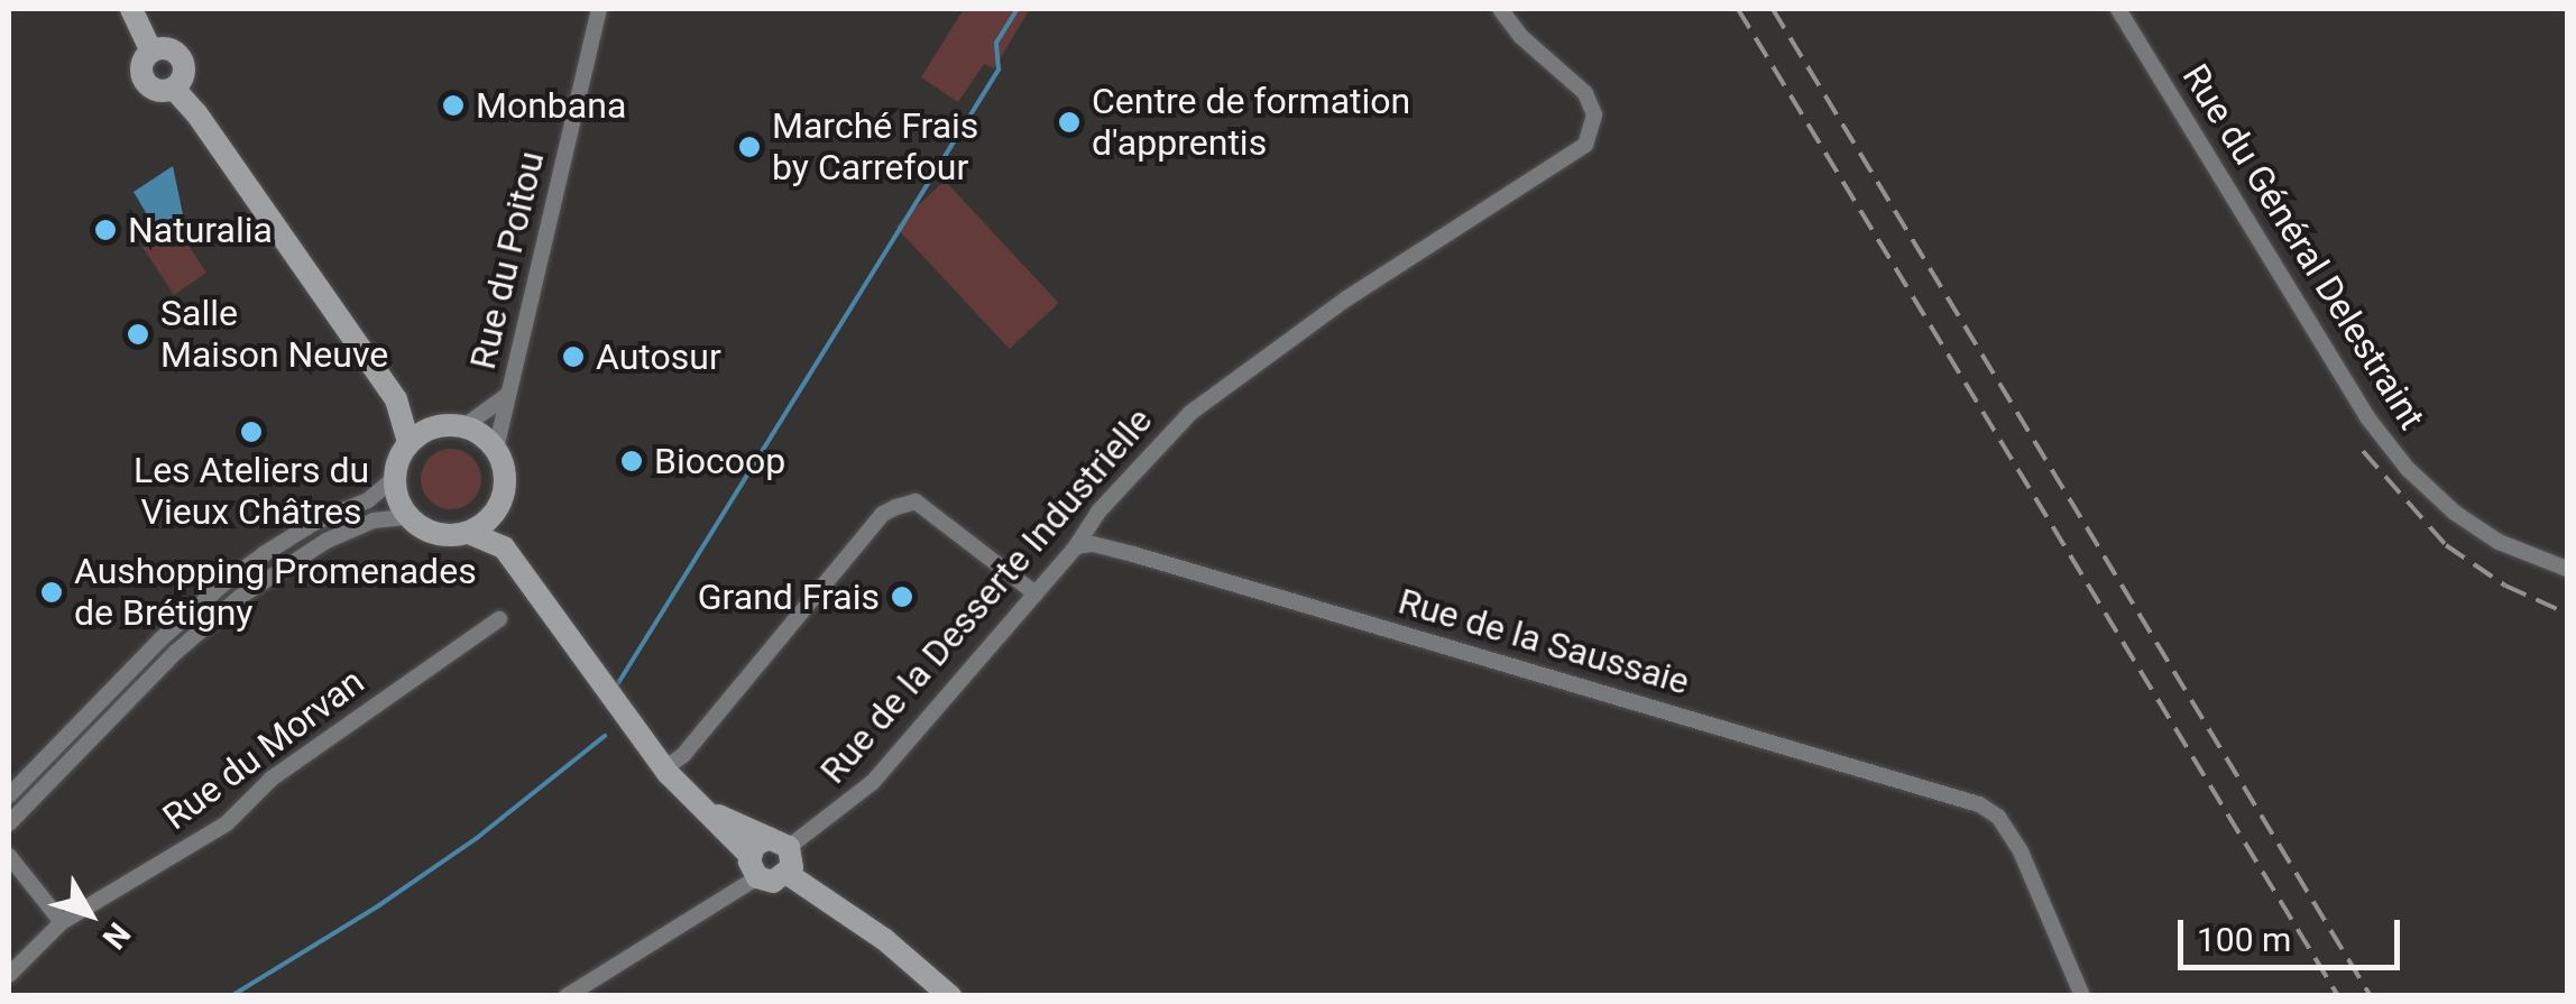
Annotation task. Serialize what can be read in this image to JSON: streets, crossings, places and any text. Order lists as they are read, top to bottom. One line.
{"streets":{"street":["Rue du Général Delestraint","Rue du Poitou","Rue de la Desserte Industrielle","Rue de la Saussaie","Rue du Morvan"]},"crossings":[["Rue de la Desserte Industrielle","Rue de la Saussaie"]],"places":["Monbana","Centre de formation d'apprentis","Marché Frais by Carrefour","Naturalia","Salle Maison Neuve","Autosur","Les Ateliers du Vieux Châtres","Biocoop","Aushopping Promenades de Brétigny","Grand Frais"],"scale_bar":"100 m","north":"bottom right"}
